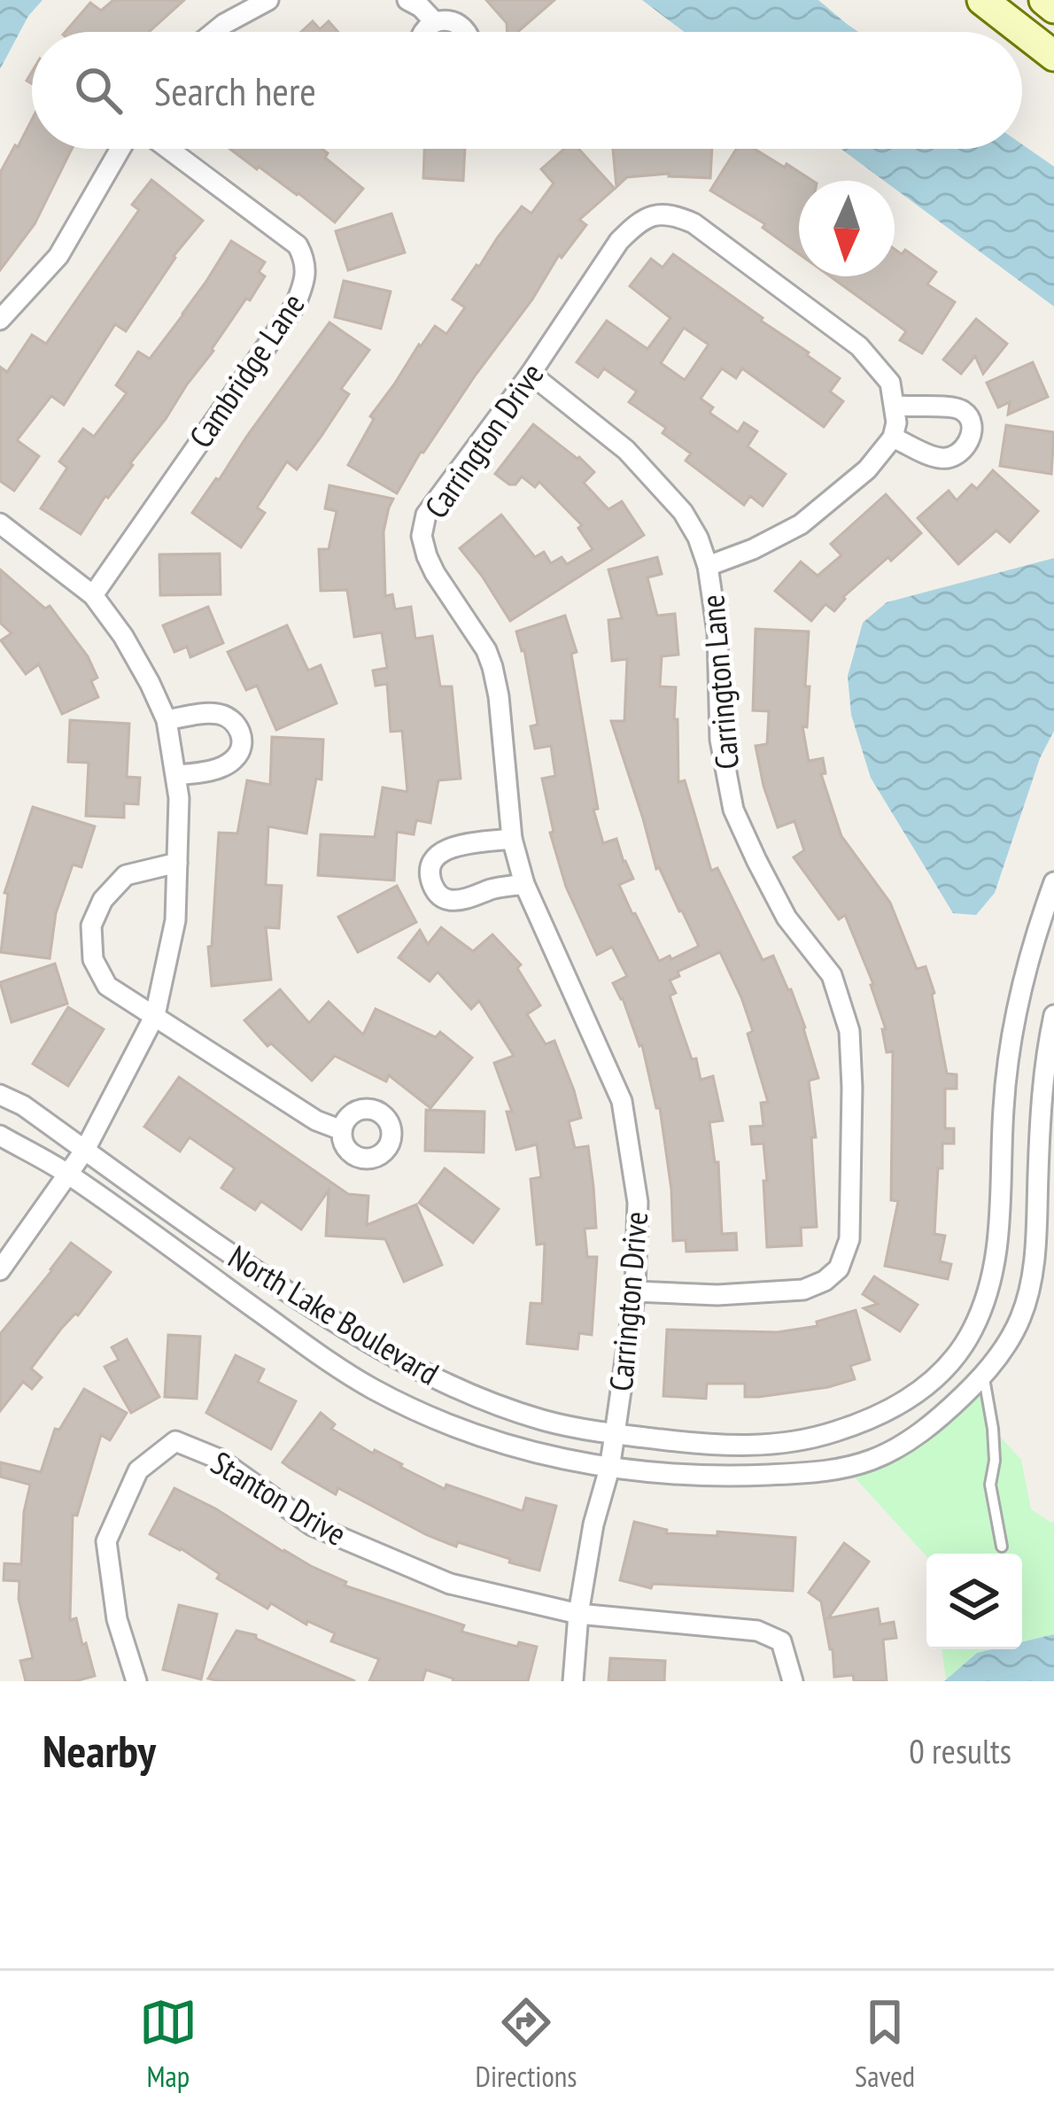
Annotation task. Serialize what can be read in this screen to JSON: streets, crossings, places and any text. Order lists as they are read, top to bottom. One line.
{"streets":{"street":["Cambridge Lane","Carrington Drive","Carrington Lane","North Lake Boulevard","Stanton Drive"]},"crossings":[["Carrington Drive","Carrington Lane"],["Carrington Drive","North Lake Boulevard"]],"north":"bottom","page":{"search":"Search here","heading":["Nearby","0 results"],"nav":["Map","Directions","Saved"]}}
